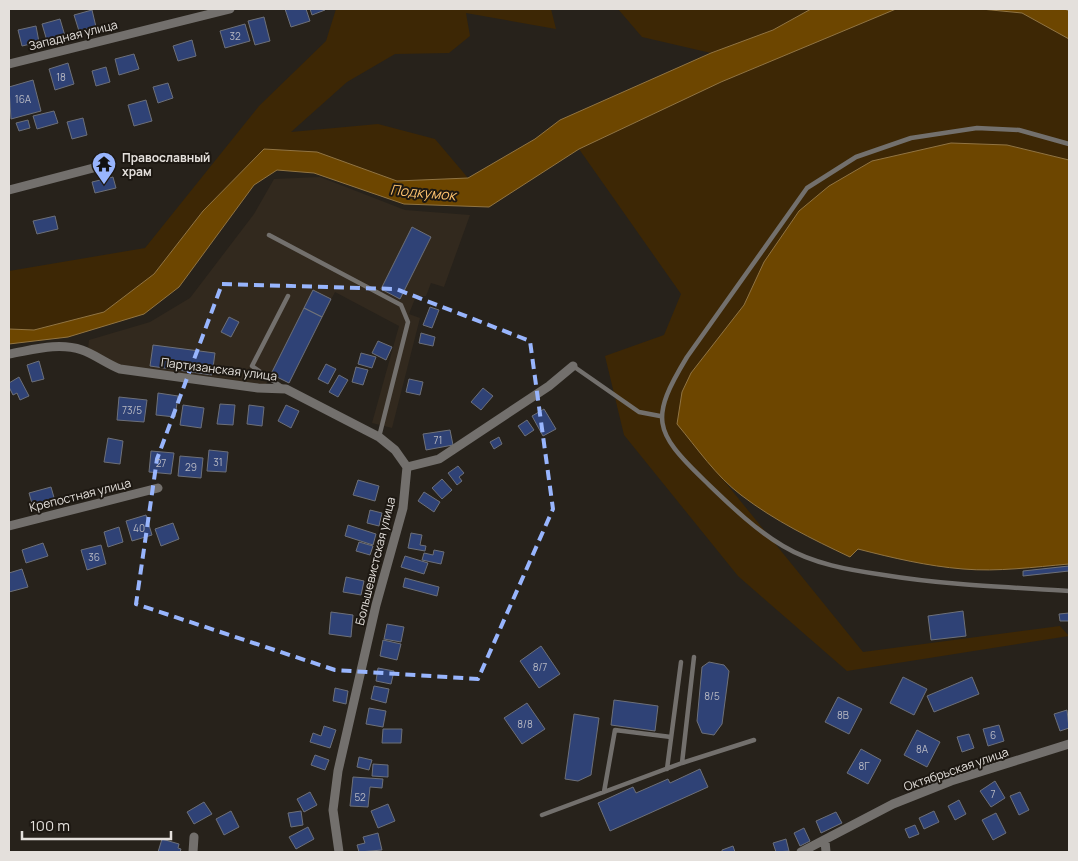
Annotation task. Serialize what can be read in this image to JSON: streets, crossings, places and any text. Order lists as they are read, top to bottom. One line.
{"streets":{"street":["Западная улица","Партизанская улица","Крепостная улица","Большевистская улица","Октябрьская улица"]},"crossings":[["Партизанская улица","Большевистская улица"]],"water":["Подкумок"],"places":{"temple":["Православный храм"]},"house_numbers":["32","18","16А","73/5","71","31","27","29","40","36","8/7","8/5","8В","8/8","6","8А","8Г","7","52"],"scale_bar":"100 m"}
